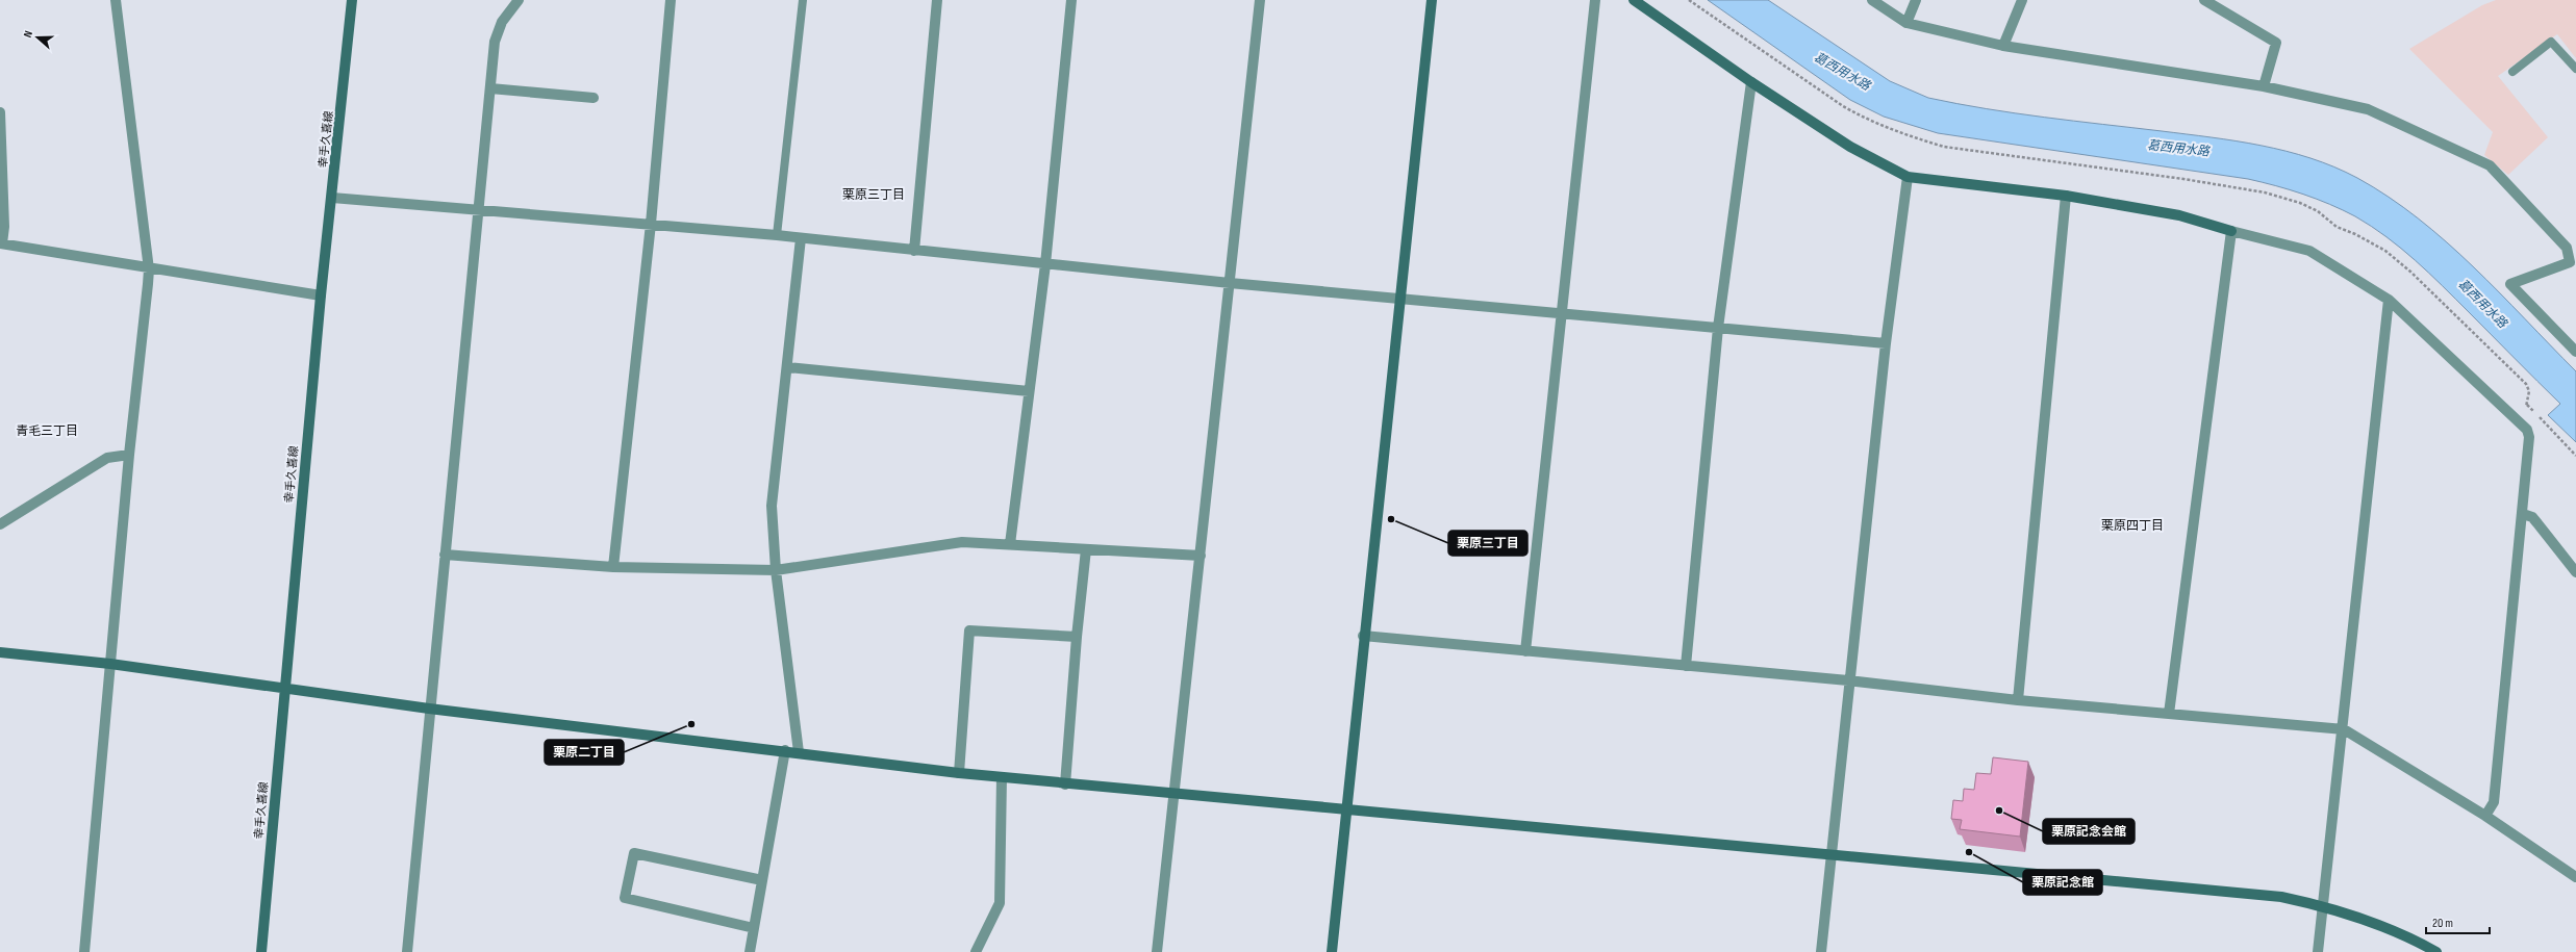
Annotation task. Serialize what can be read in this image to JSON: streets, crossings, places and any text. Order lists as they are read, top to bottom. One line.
{"streets":{"street":["幸手久喜線"]},"districts":["栗原三丁目","青毛三丁目","栗原四丁目"],"water":["葛西用水路"],"places":["栗原三丁目","栗原二丁目","栗原記念会館","栗原記念館"],"scale_bar":"20 m","north":"left"}
